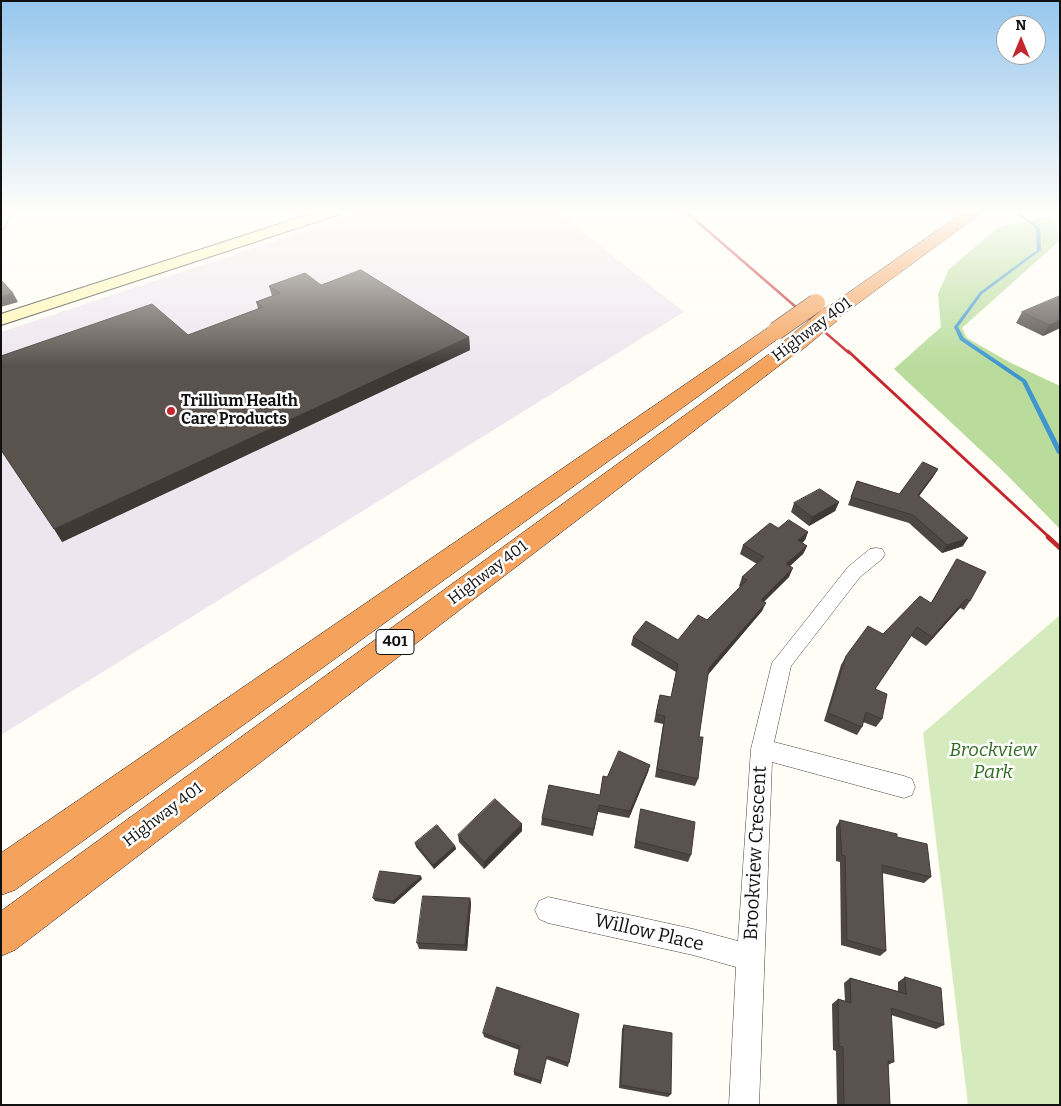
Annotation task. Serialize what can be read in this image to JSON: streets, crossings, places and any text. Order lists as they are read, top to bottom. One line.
{"streets":{"highway":["Highway 401","401"],"street":["Brookview Crescent","Willow Place"]},"crossings":[["Brookview Crescent","Willow Place"]],"parks":["Brockview Park"],"places":["Trillium Health Care Products"],"north":"top"}
